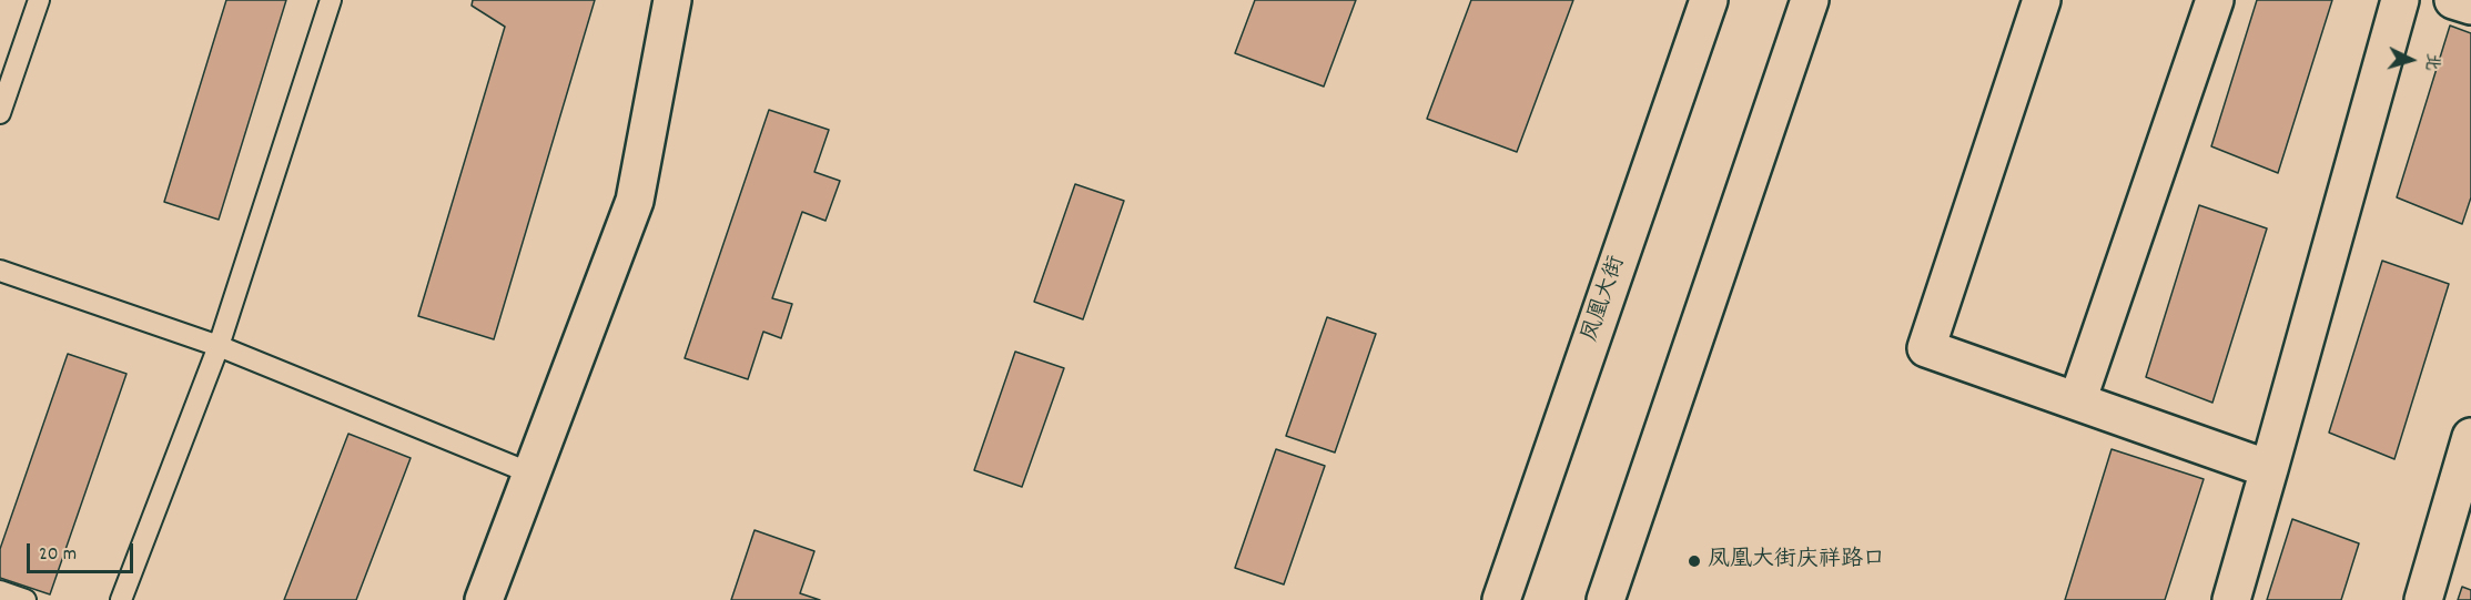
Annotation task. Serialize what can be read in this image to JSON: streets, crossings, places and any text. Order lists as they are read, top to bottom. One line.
{"streets":{"street":["凤凰大街"]},"places":["凤凰大街庆祥路口"],"scale_bar":"20 m","north":"right"}
